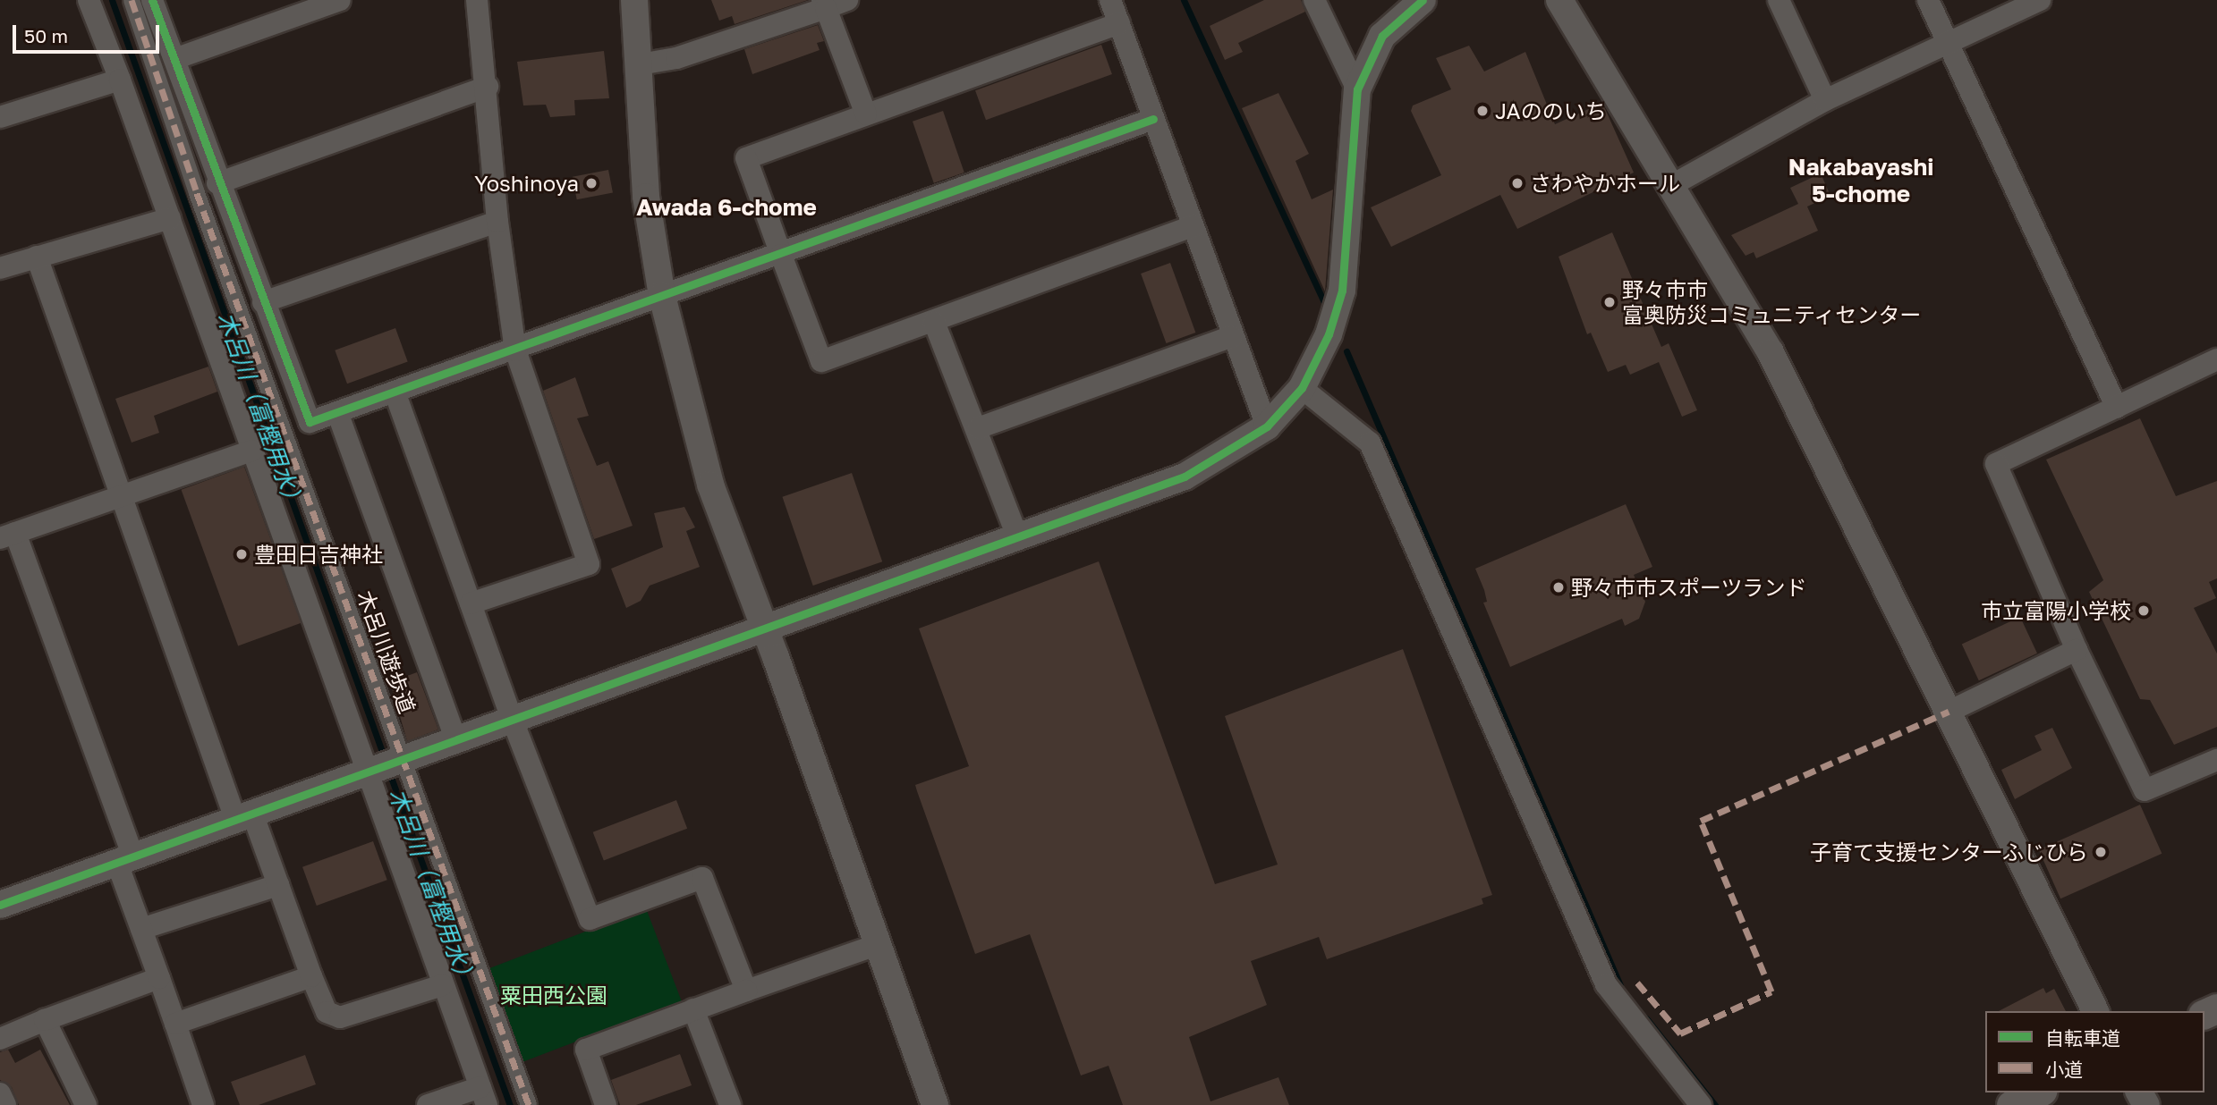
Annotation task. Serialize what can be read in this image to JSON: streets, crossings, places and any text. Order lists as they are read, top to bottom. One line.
{"streets":{"street":["木呂川遊歩道"]},"districts":["Nakabayashi 5-chome","Awada 6-chome"],"water":["木呂川（富樫用水）"],"parks":["粟田西公園"],"places":["JAののいち","Yoshinoya","さわやかホール","野々市市 富奥防災コミュニティセンター","豊田日吉神社","野々市市スポーツランド","市立富陽小学校","子育て支援センターふじひら"],"legend":["自転車道","小道"],"scale_bar":"50 m"}
